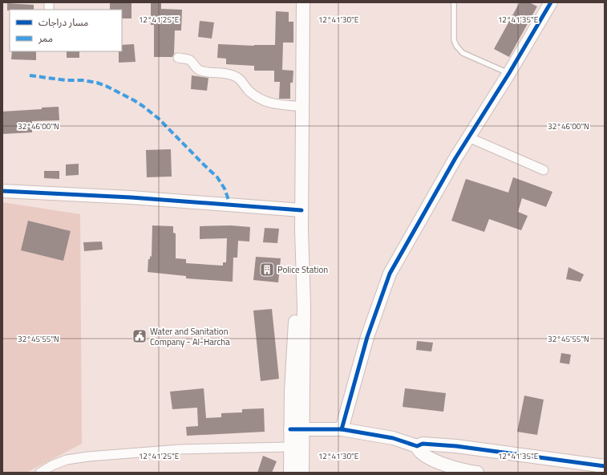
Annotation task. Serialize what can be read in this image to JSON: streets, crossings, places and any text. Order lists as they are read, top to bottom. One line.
{"places":{"building":["Police Station"],"public building":["Water and Sanitation Company - Al-Harcha"]},"legend":["مسار دراجات","ممر"],"coordinates":["12°41'25\"E","12°41'30\"E","12°41'35\"E","32°46'00\"N","32°45'55\"N"]}
